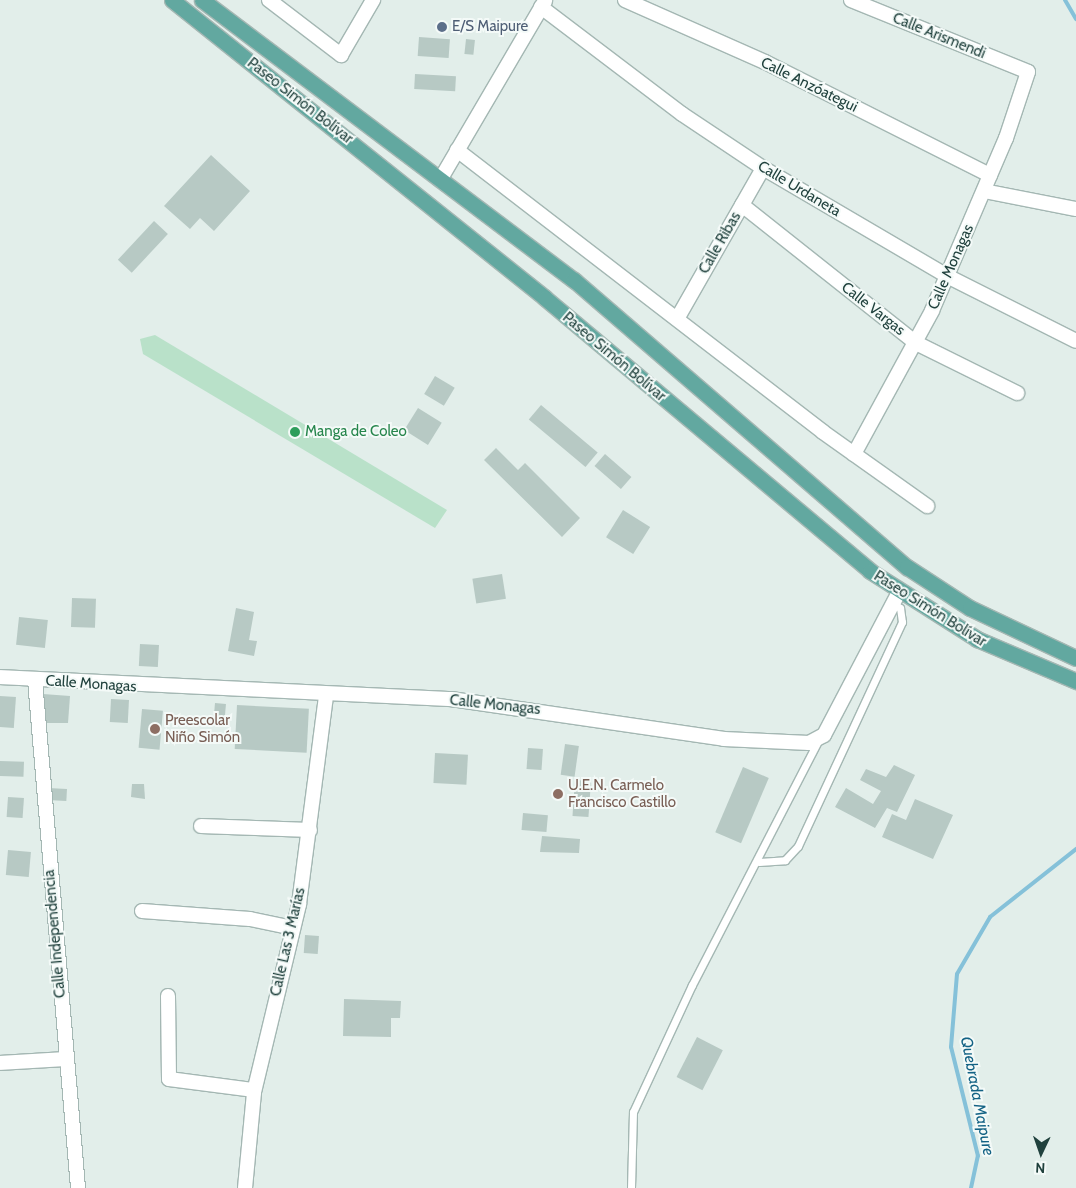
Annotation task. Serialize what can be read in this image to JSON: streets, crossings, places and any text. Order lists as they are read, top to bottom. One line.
{"streets":{"main road":["Paseo Simón Bolívar"],"street":["Calle Arismendi","Calle Anzóategui","Calle Urdaneta","Calle Ribas","Calle Monagas","Calle Vargas","Calle Independencia","Calle Las 3 Marías"]},"crossings":[["Calle Arismendi","Calle Monagas"],["Calle Anzóategui","Calle Monagas"],["Calle Urdaneta","Calle Ribas"],["Calle Urdaneta","Calle Monagas"],["Calle Ribas","Calle Vargas"],["Calle Monagas","Calle Vargas"],["Calle Monagas","Calle Independencia"],["Calle Monagas","Calle Las 3 Marías"]],"water":["Quebrada Maipure"],"places":["E/S Maipure","Manga de Coleo","Preescolar Niño Simón","U.E.N. Carmelo Francisco Castillo"],"north":"bottom"}
